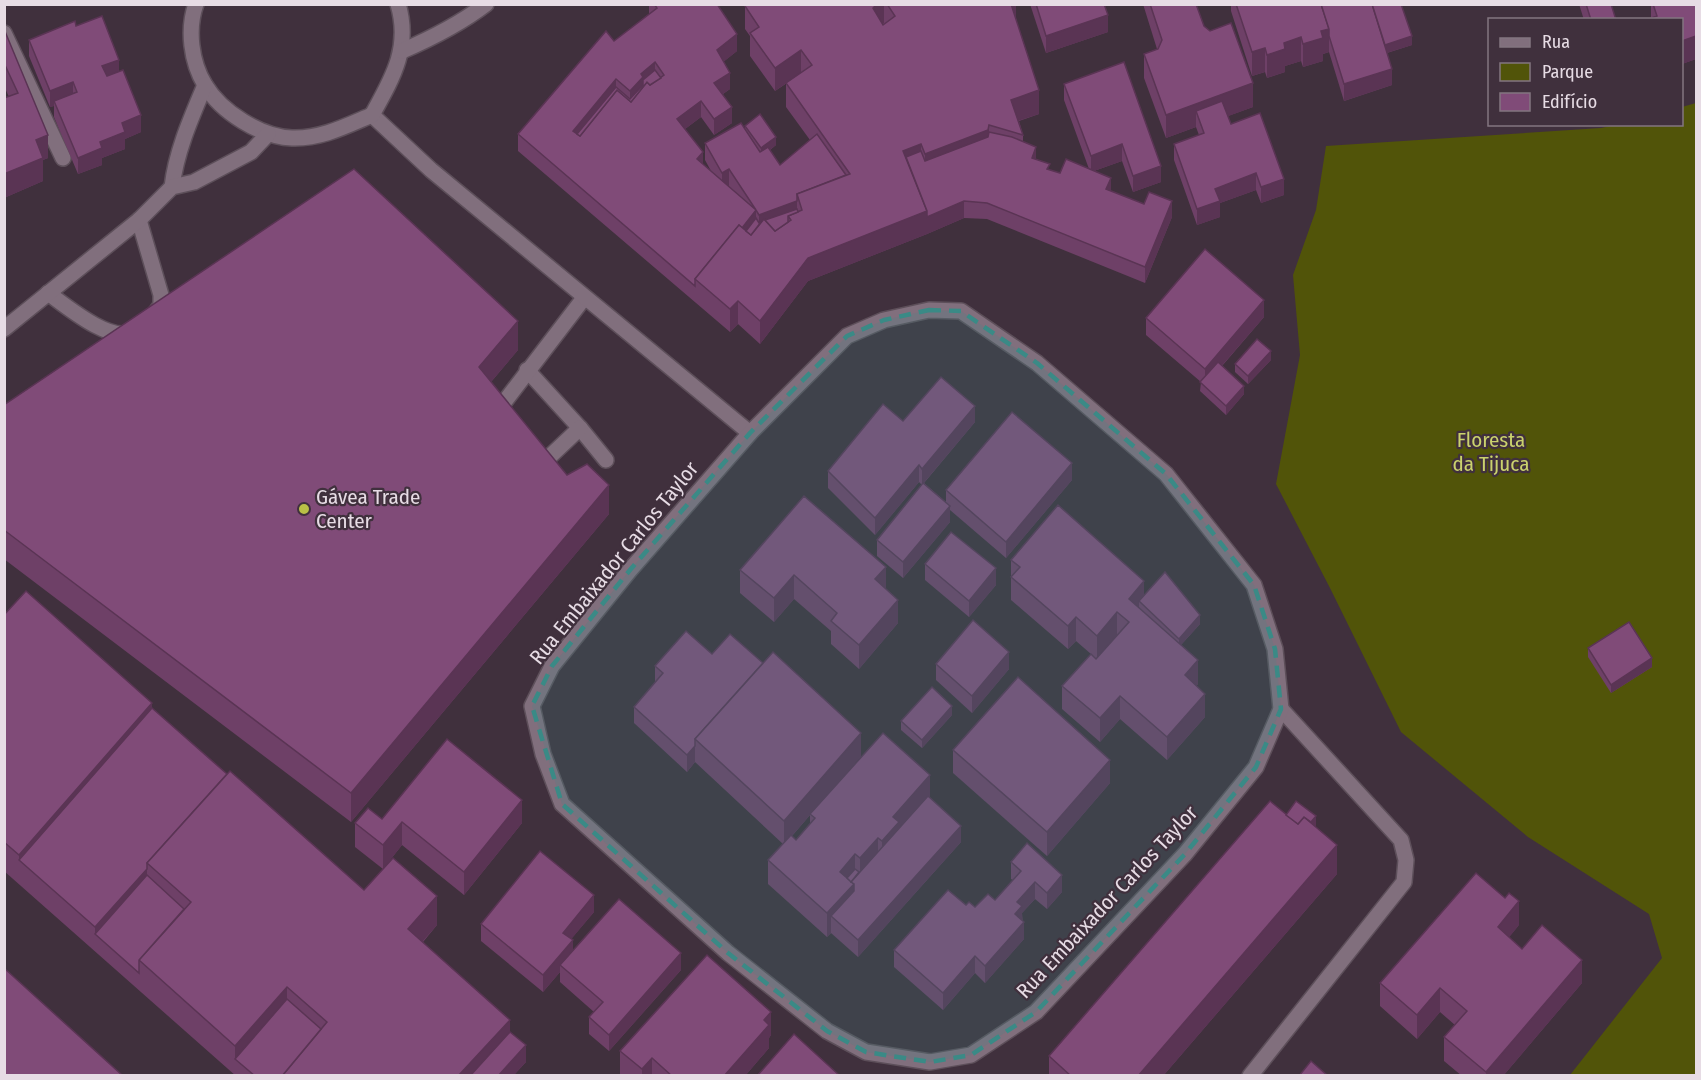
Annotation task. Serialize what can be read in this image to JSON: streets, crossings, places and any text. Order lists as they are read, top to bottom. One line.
{"streets":{"street":["Rua Embaixador Carlos Taylor"]},"parks":["Floresta da Tijuca"],"places":["Gávea Trade Center"],"legend":["Rua","Parque","Edifício"]}
